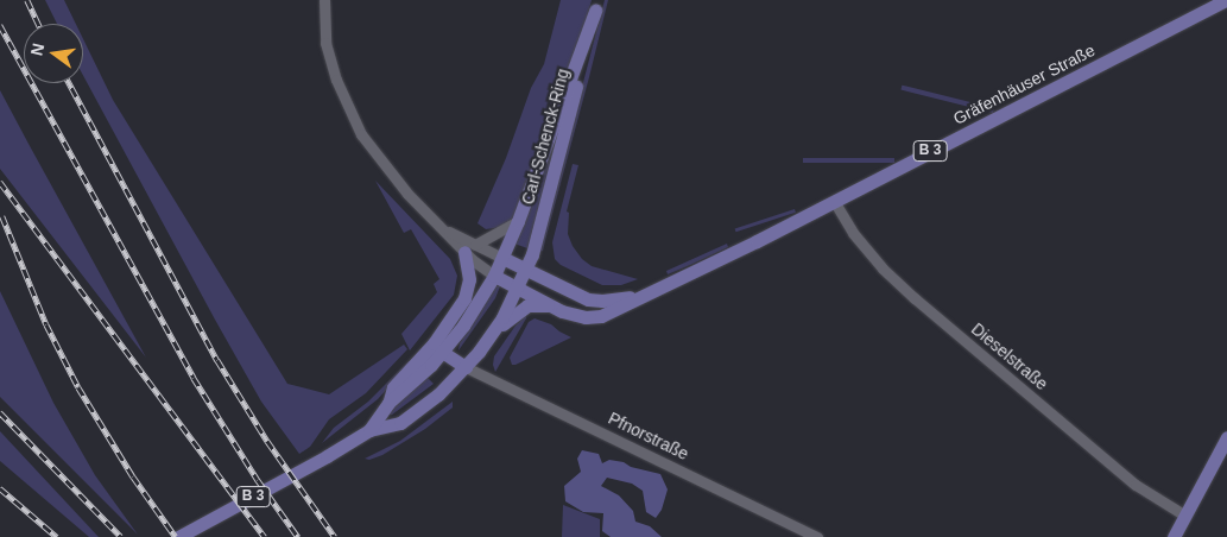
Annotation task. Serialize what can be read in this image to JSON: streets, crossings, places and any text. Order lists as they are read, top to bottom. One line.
{"streets":{"main road":["Gräfenhäuser Straße","Carl-Schenck-Ring","B 3"],"street":["Dieselstraße","Pfnorstraße"]},"crossings":[["Gräfenhäuser Straße","Carl-Schenck-Ring"],["Gräfenhäuser Straße","B 3"],["Gräfenhäuser Straße","Dieselstraße"],["Carl-Schenck-Ring","B 3"],["B 3","Pfnorstraße"]],"north":"left"}
